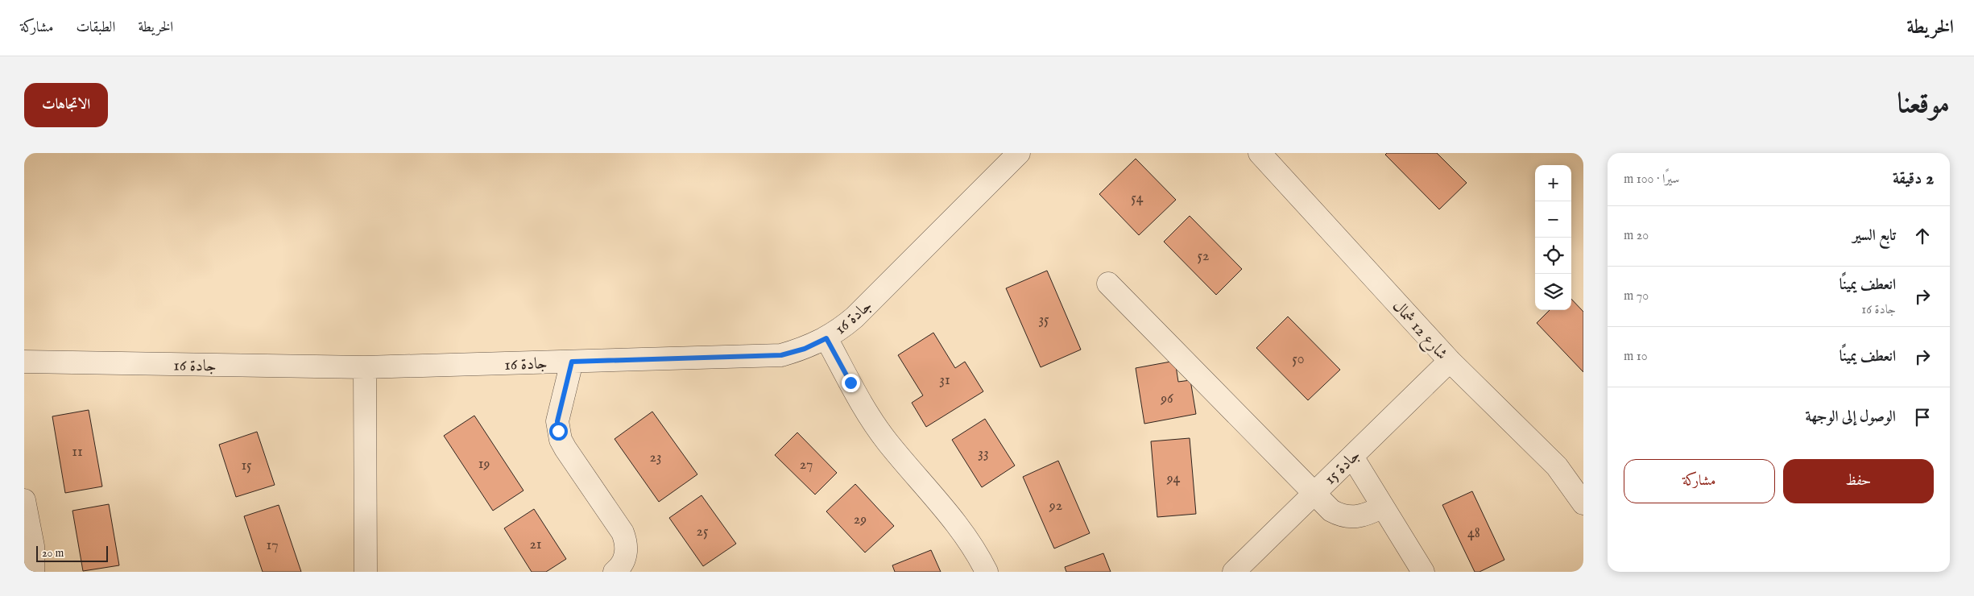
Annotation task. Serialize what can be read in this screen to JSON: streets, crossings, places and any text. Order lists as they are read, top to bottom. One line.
{"streets":{"street":["جادة 16","شارع 12 شمال","جادة 15"]},"crossings":[["شارع 12 شمال","جادة 15"]],"house_numbers":["54","52","35","50","31","96","11","33","23","19","27","15","94","92","29","25","48","21","17"],"scale_bar":"20 m","page":{"header":"الخريطة","nav":["الخريطة","الطبقات","مشاركة"],"title":"موقعنا","buttons":["الاتجاهات",["حفظ","مشاركة"]],"heading":["2 دقيقة","سيرًا · 100 m"],"map_buttons":["+","−"],"list":[["تابع السير","20 m"],["انعطف يمينًا","جادة 16","70 m"],["انعطف يمينًا","10 m"],"الوصول إلى الوجهة"],"scale":"20 m"}}
